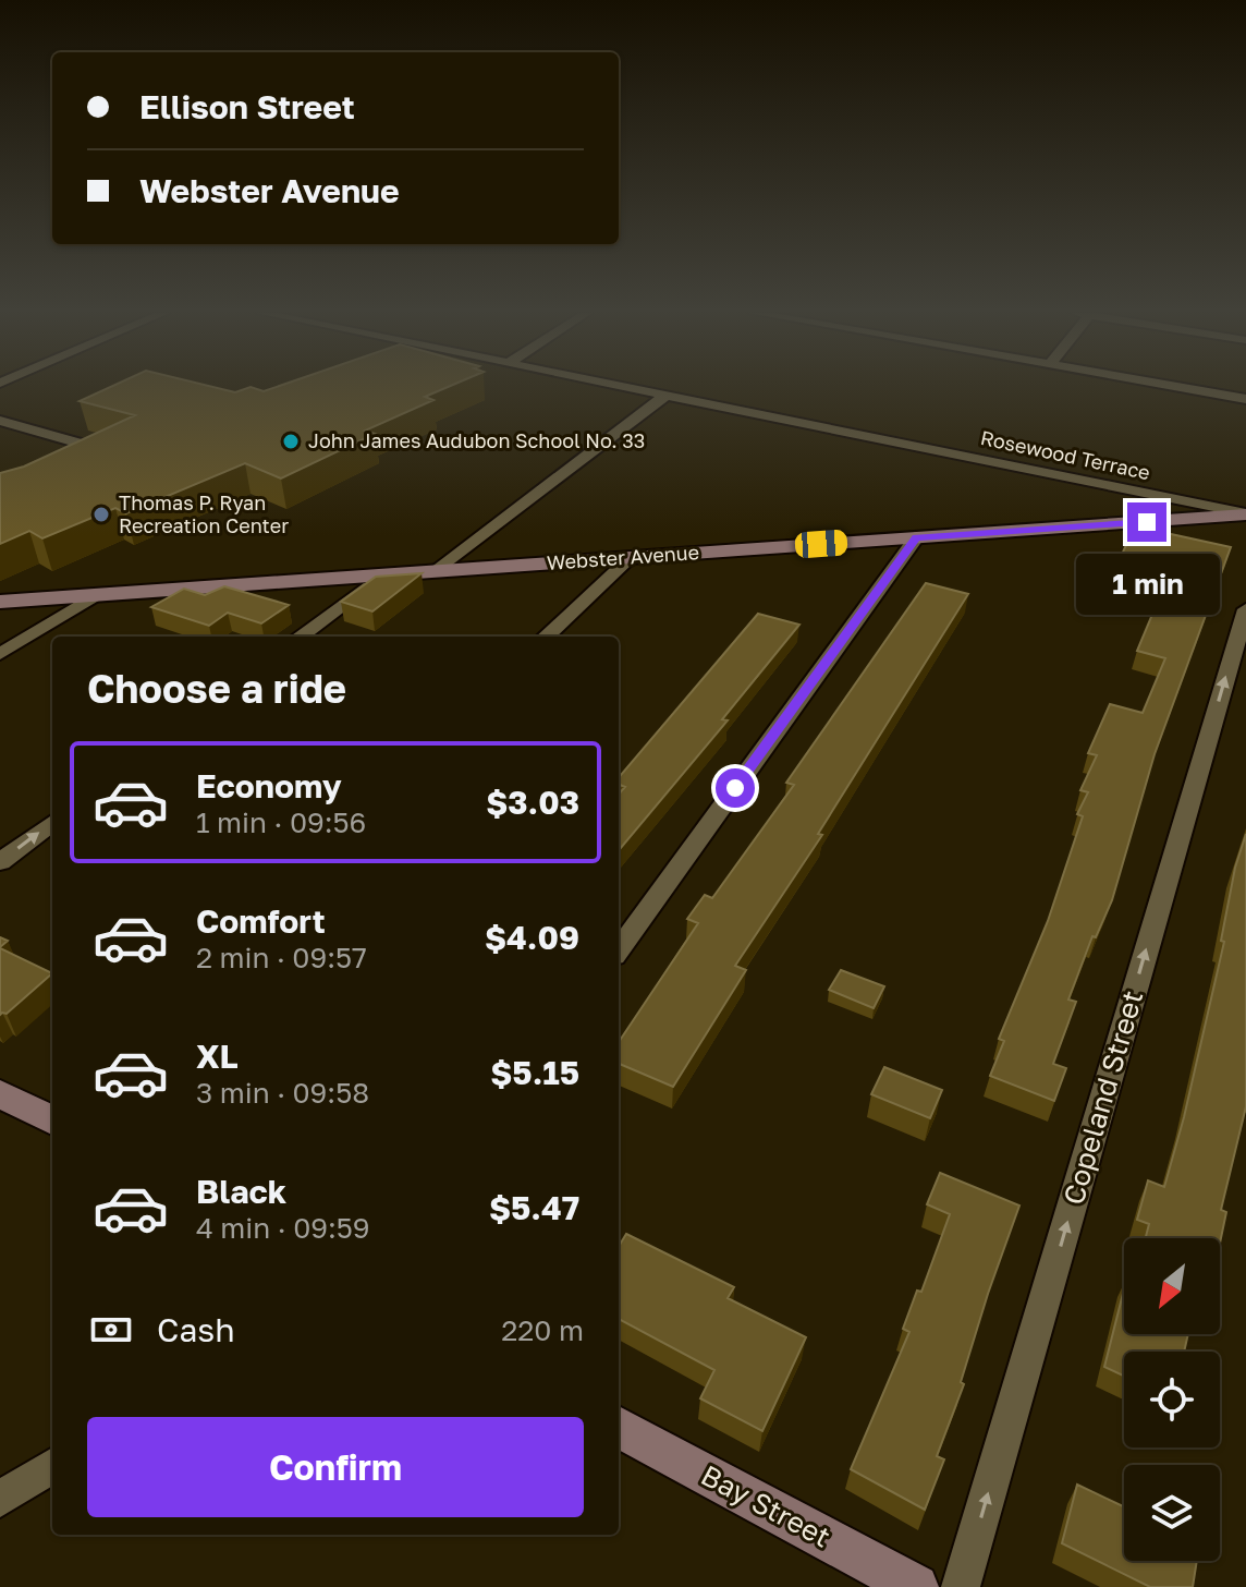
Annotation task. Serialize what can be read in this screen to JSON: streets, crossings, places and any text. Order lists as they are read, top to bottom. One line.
{"streets":{"street":["Rosewood Terrace","Webster Avenue","Copeland Street","Bay Street"]},"crossings":[["Rosewood Terrace","Webster Avenue"]],"one_way":["Copeland Street"],"places":["John James Audubon School No. 33","Thomas P. Ryan Recreation Center"],"north":"bottom left","page":{"banner":["Ellison Street","Webster Avenue"],"bubble":"1 min","heading":"Choose a ride","list":[{"name":"Economy","note":"1 min · 09:56","value":"$3.03"},{"name":"Comfort","note":"2 min · 09:57","value":"$4.09"},{"name":"XL","note":"3 min · 09:58","value":"$5.15"},{"name":"Black","note":"4 min · 09:59","value":"$5.47"}],"pay":["Cash","220 m"],"buttons":"Confirm"}}
